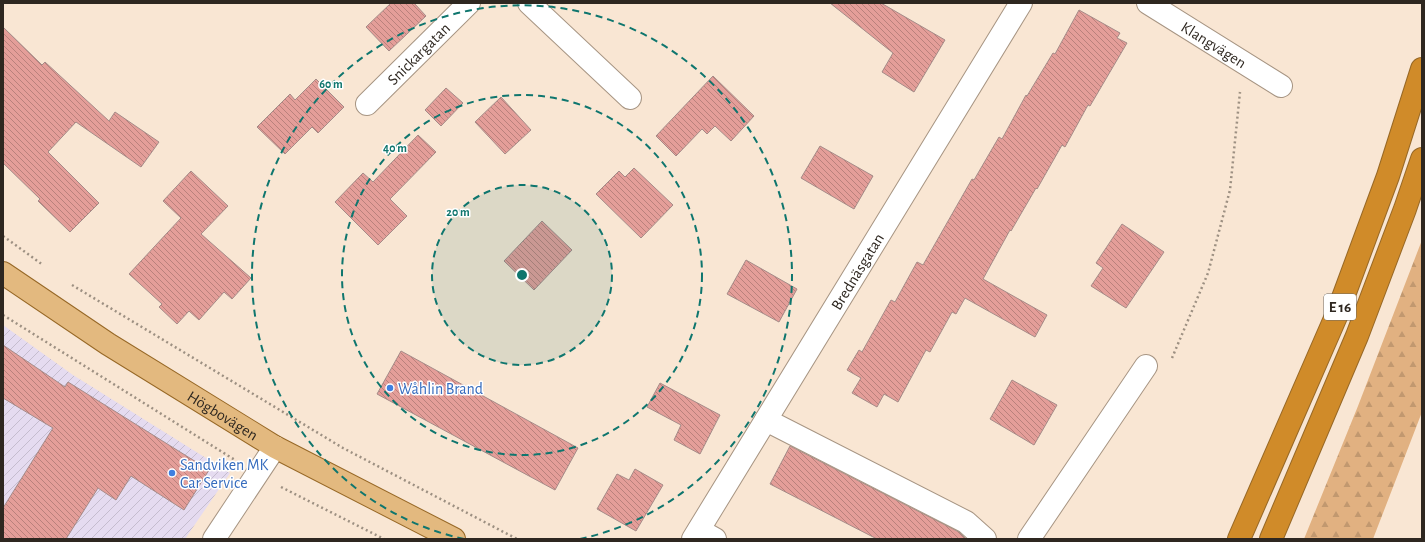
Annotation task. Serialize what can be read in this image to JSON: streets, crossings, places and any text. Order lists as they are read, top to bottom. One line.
{"streets":{"highway":["E 16"],"main road":["Högbovägen"],"street":["Klangvägen","Snickargatan","Brednäsgatan"]},"places":["Wåhlin Brand","Sandviken MK Car Service"],"rings":["60 m","40 m","20 m"]}
